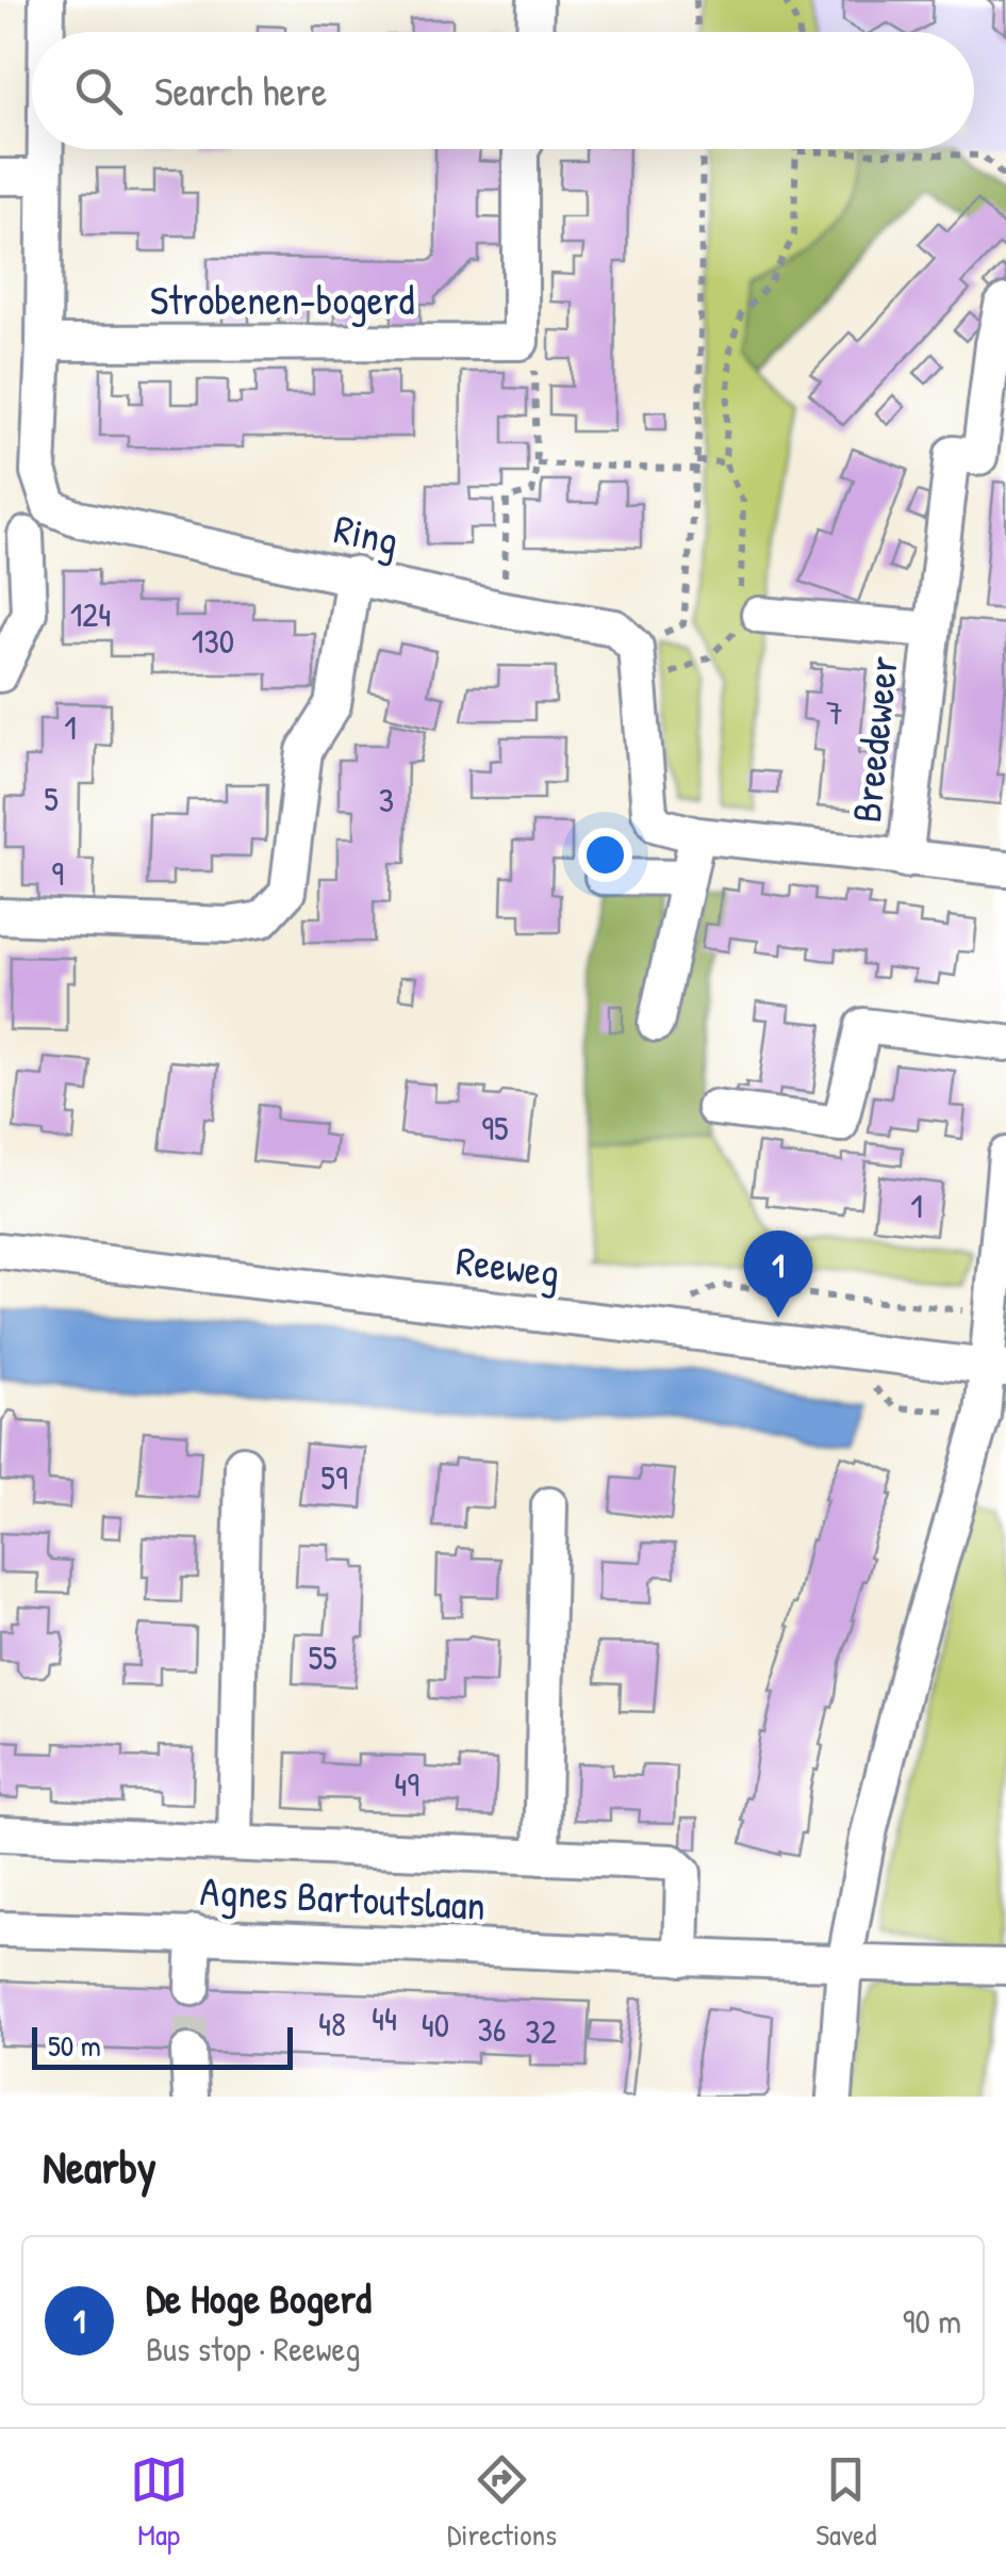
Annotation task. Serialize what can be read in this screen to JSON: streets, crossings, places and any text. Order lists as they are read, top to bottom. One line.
{"streets":{"street":["Strobenen-bogerd","Ring","Breedeweer","Reeweg","Agnes Bartoutslaan"]},"house_numbers":["124","130","7","1","5","3","9","95","1","59","55","49","44","48","40","36","32"],"scale_bar":"50 m","page":{"search":"Search here","pins":"1","scale":"50 m","heading":"Nearby","list":[{"mark":"1","name":"De Hoge Bogerd","note":"Bus stop · Reeweg","value":"90 m"}],"nav":["Map","Directions","Saved"]}}
